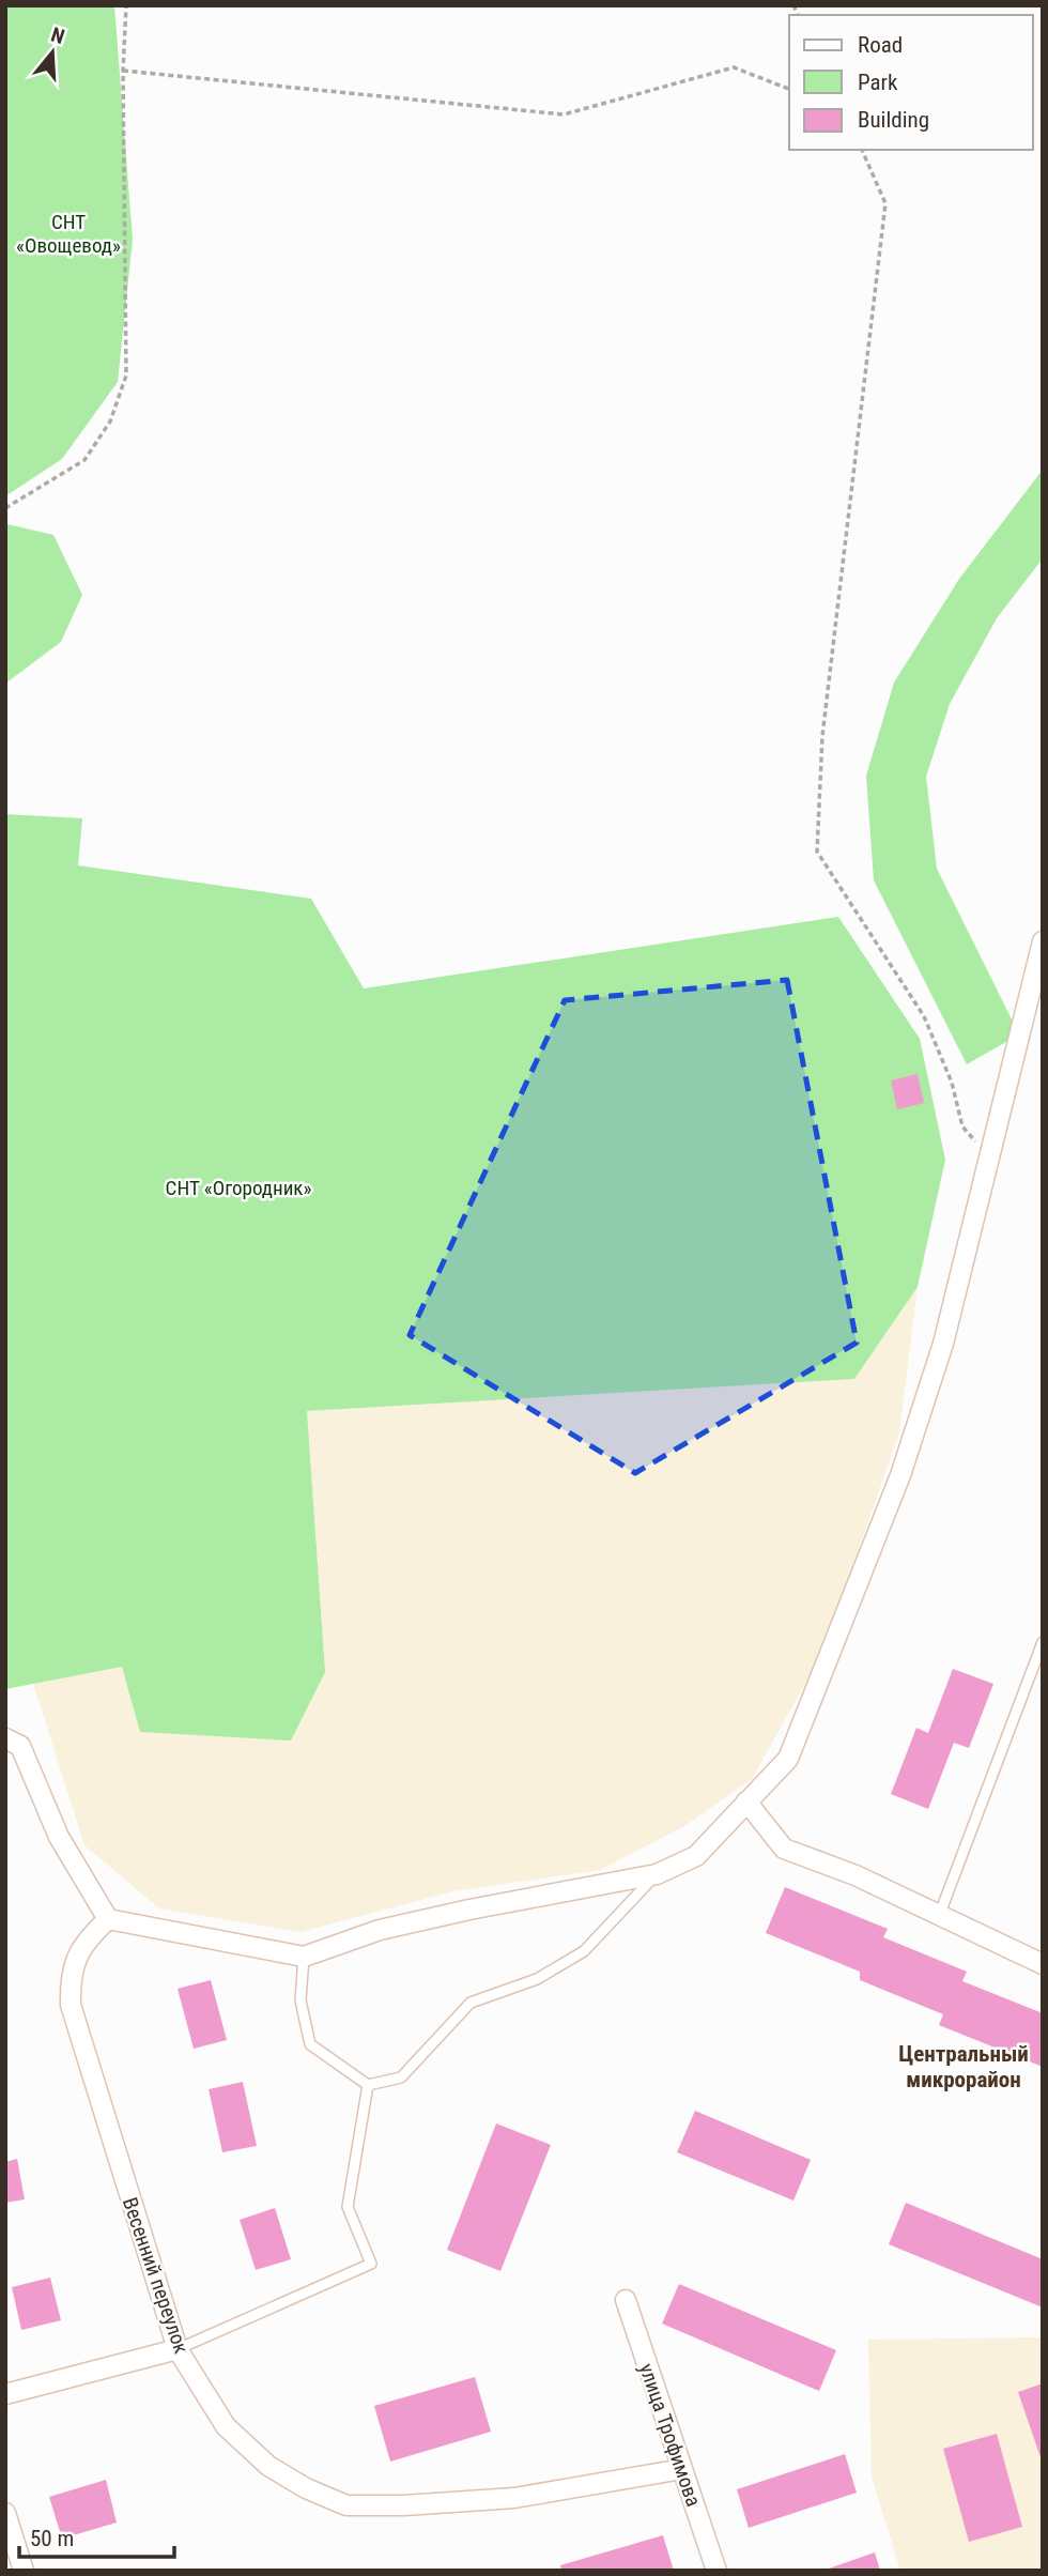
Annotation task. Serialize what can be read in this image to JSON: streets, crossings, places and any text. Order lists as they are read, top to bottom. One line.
{"streets":{"street":["Весенний переулок","улица Трофимова"]},"crossings":[["Весенний переулок","улица Трофимова"]],"districts":["Центральный микрорайон"],"parks":["СНТ «Овощевод»","СНТ «Огородник»"],"legend":["Road","Park","Building"],"scale_bar":"50 m","north":"top"}
